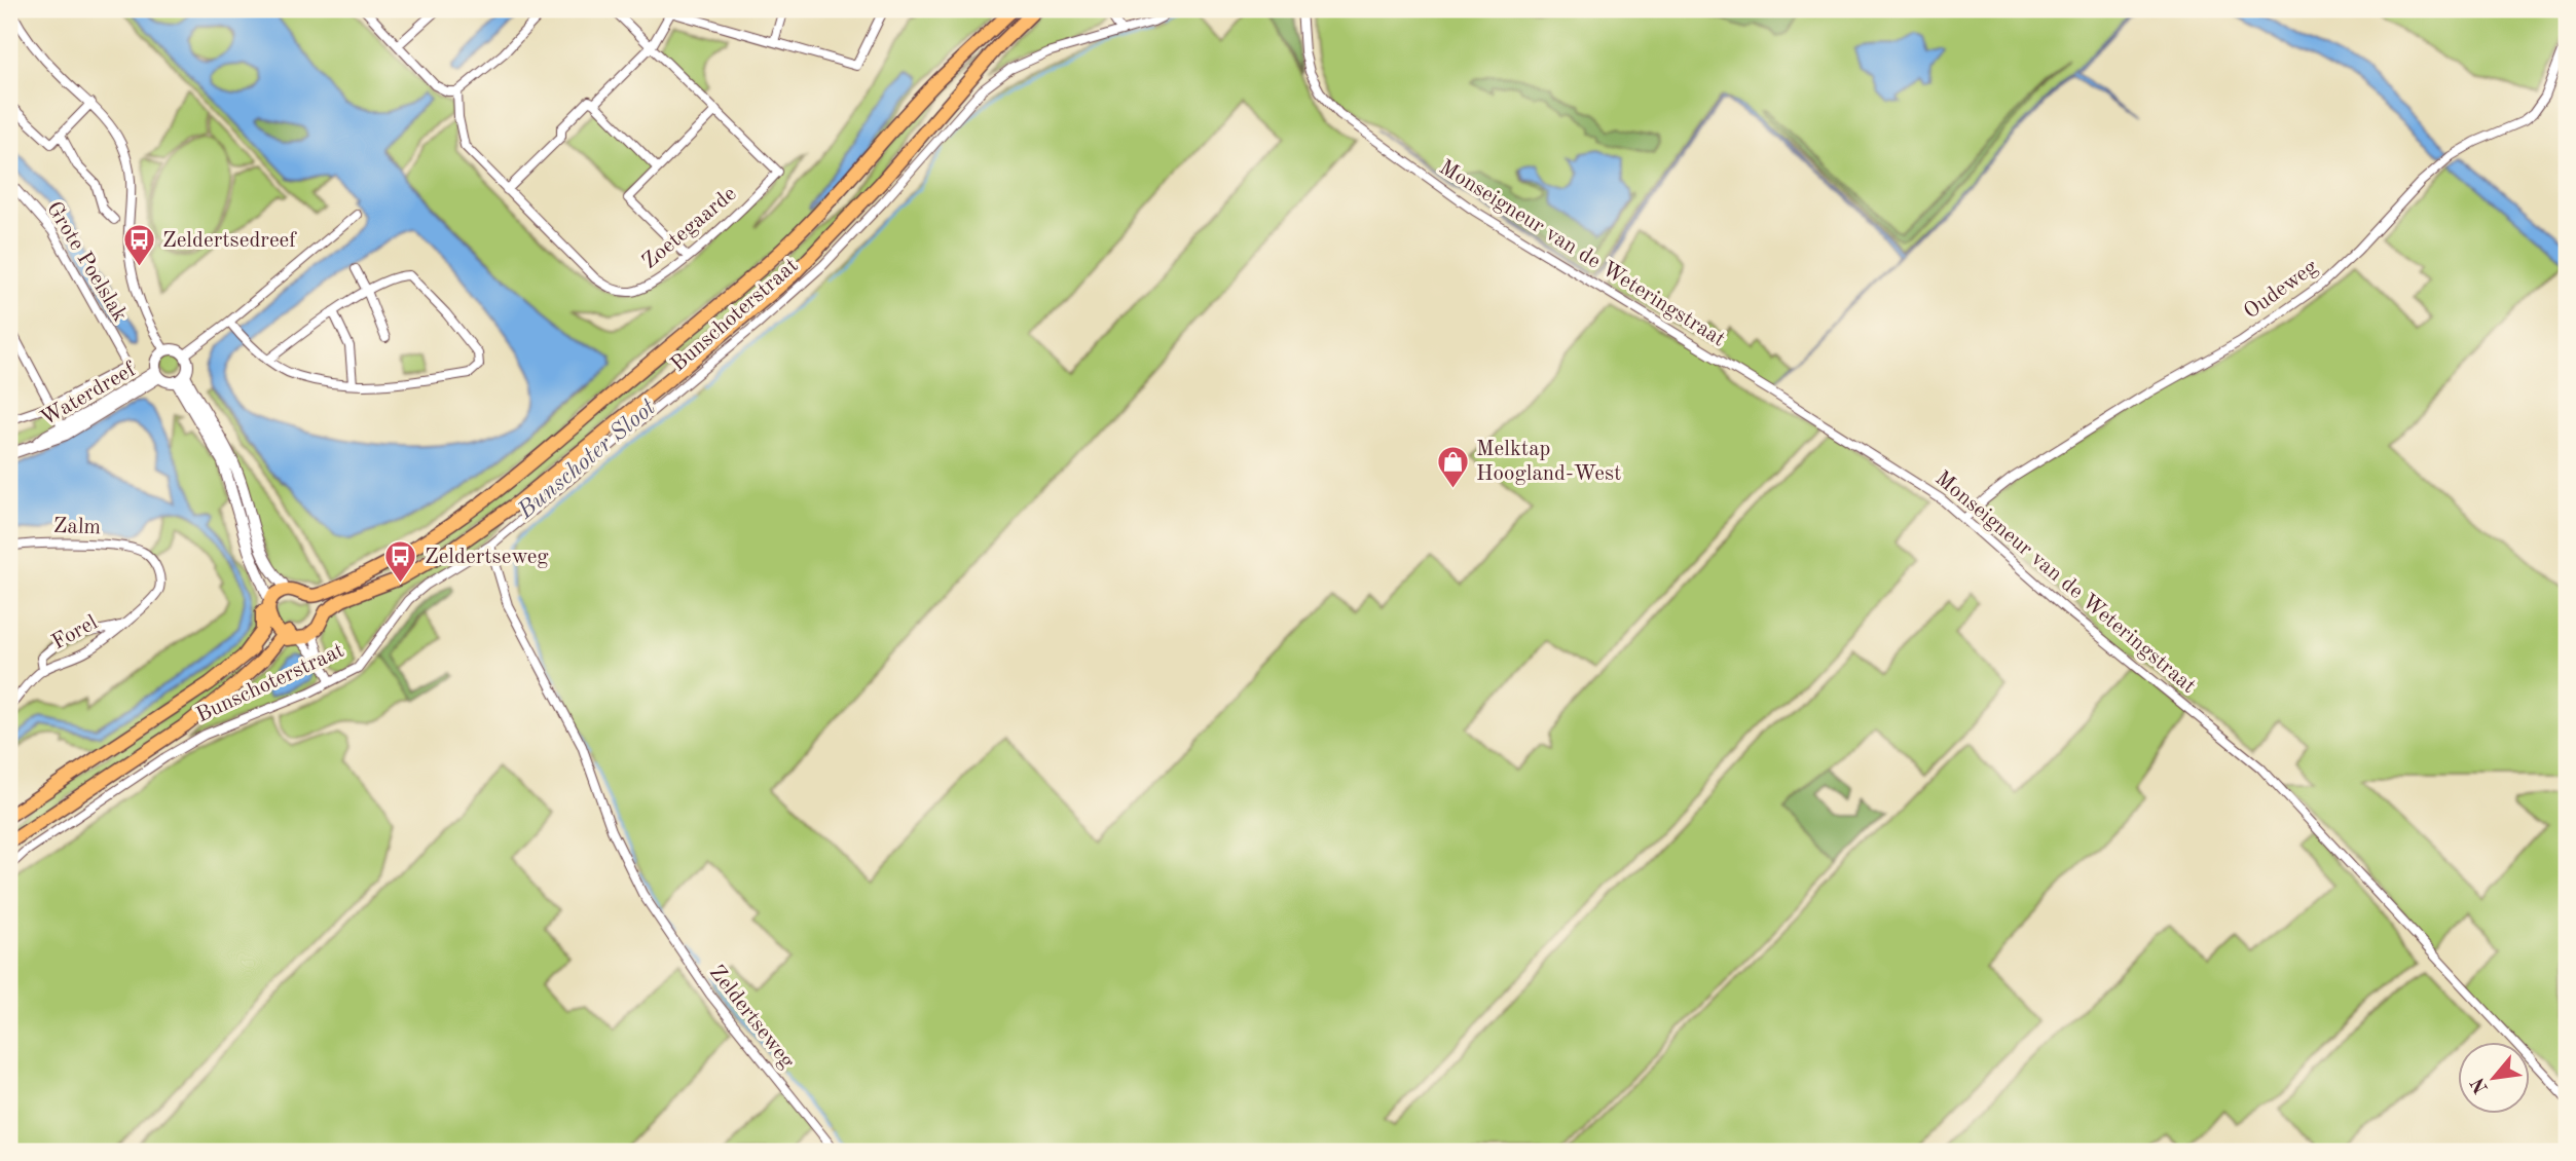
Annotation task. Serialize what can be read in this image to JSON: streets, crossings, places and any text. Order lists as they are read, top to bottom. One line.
{"streets":{"main road":["Bunschoterstraat"],"street":["Zoetegaarde","Monseigneur van de Weteringstraat","Grote Poelslak","Oudeweg","Waterdreef","Zalm","Forel","Zeldertseweg"]},"crossings":[["Monseigneur van de Weteringstraat","Oudeweg"],["Grote Poelslak","Waterdreef"],["Bunschoterstraat","Zeldertseweg"],["Zalm","Forel"]],"water":["Bunschoter Sloot"],"places":{"bus stop":["Zeldertsedreef","Zeldertseweg"],"shop":["Melktap Hoogland-West"]},"north":"bottom left"}
